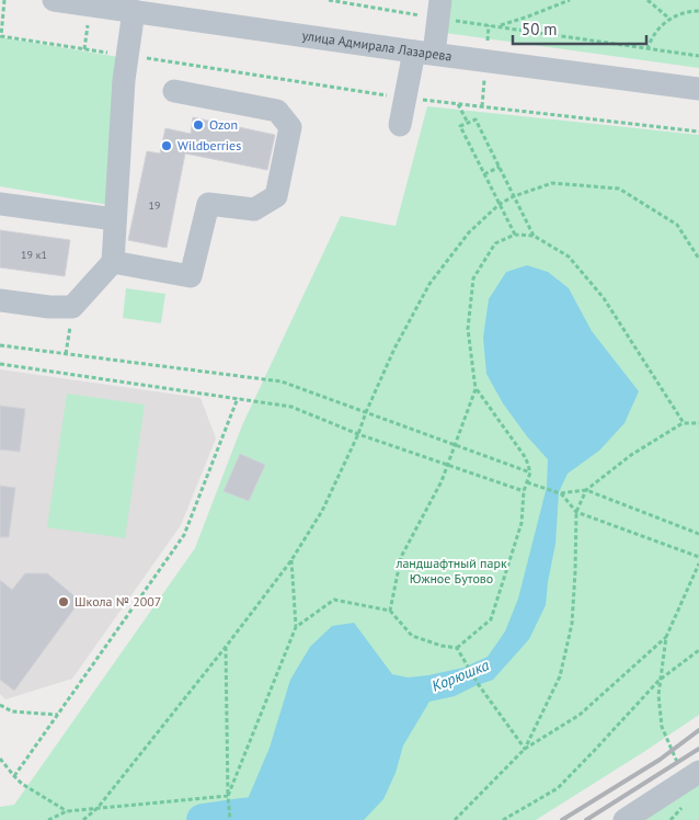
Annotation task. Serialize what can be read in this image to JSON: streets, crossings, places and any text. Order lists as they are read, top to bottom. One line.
{"streets":{"street":["улица Адмирала Лазарева"]},"water":["Корюшка"],"parks":["ландшафтный парк Южное Бутово"],"places":["Ozon","Wildberries","Школа № 2007"],"house_numbers":["19","19 к1"],"scale_bar":"50 m"}
